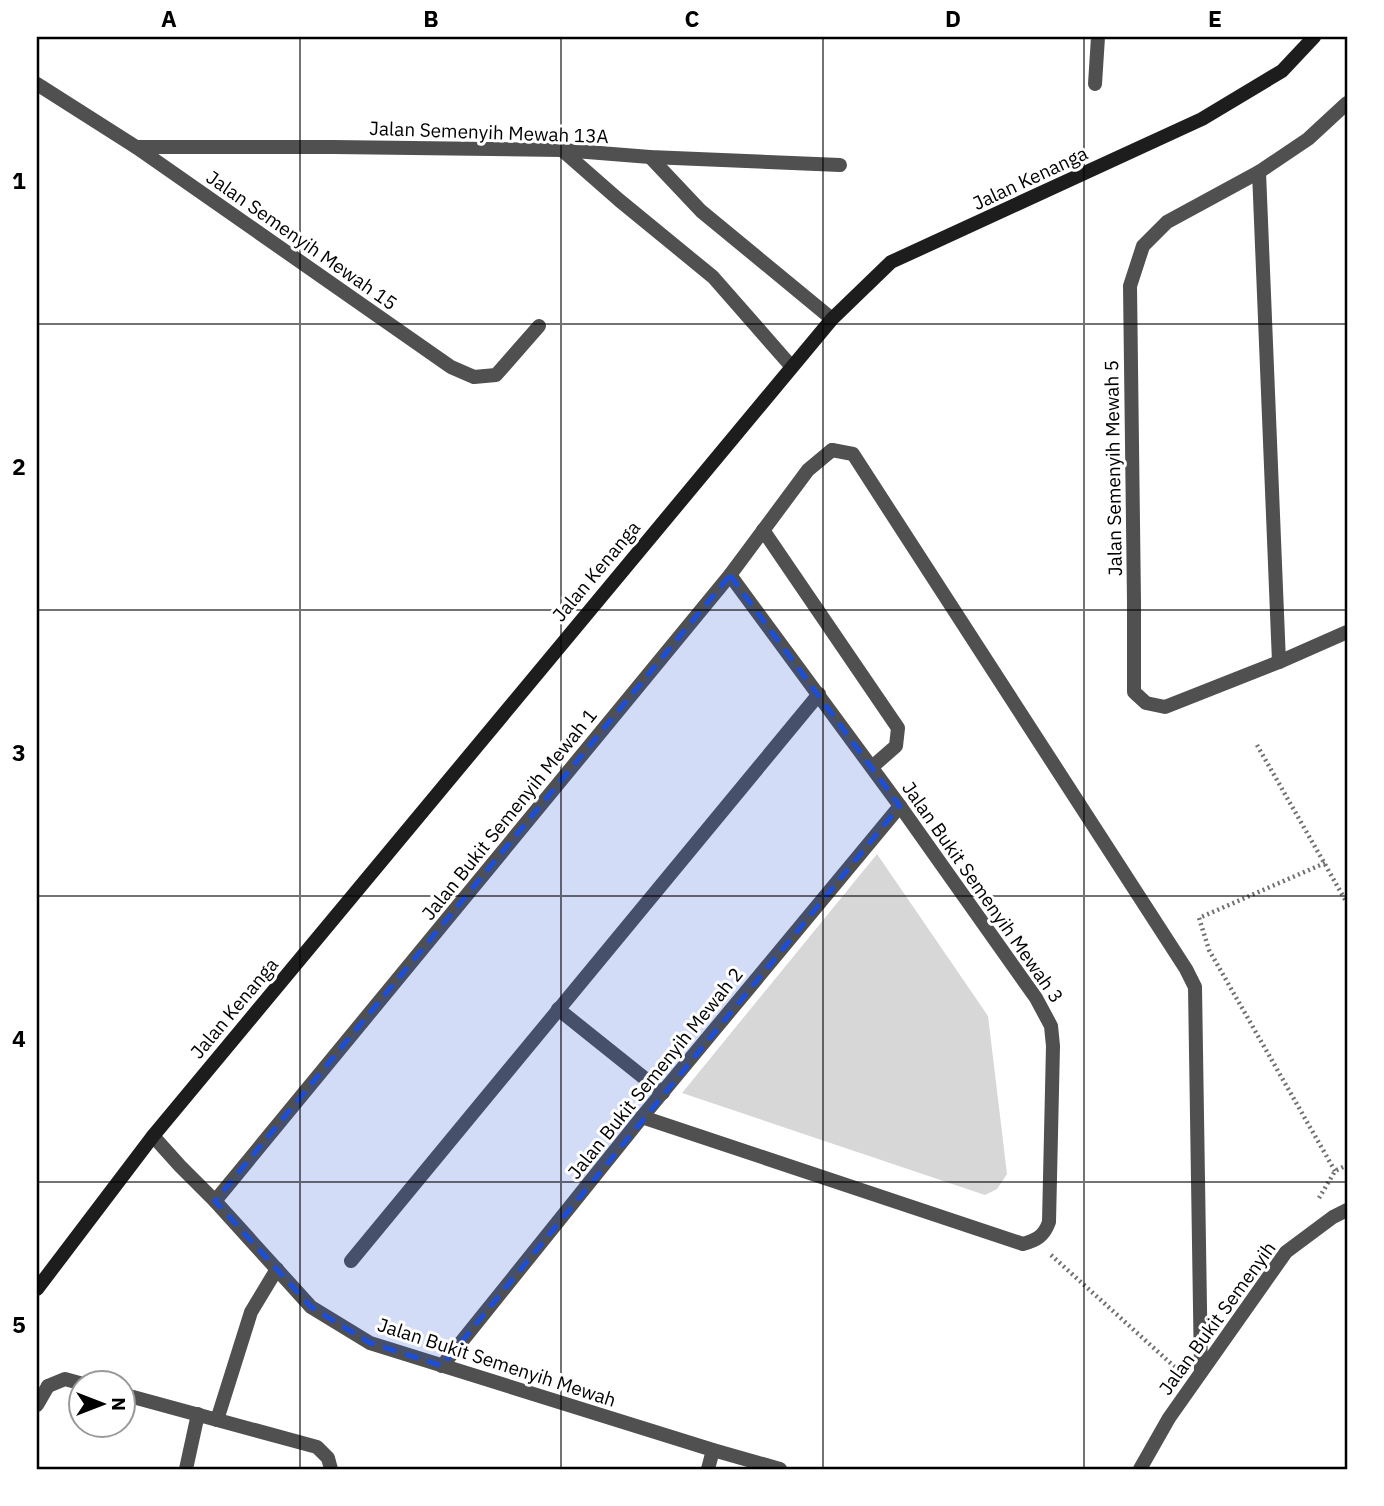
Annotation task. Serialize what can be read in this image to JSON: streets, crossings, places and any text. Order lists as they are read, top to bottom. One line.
{"streets":{"street":["Jalan Semenyih Mewah 13A","Jalan Kenanga","Jalan Semenyih Mewah 15","Jalan Semenyih Mewah 5","Jalan Bukit Semenyih Mewah 1","Jalan Bukit Semenyih Mewah 3","Jalan Bukit Semenyih Mewah 2","Jalan Bukit Semenyih","Jalan Bukit Semenyih Mewah"]},"crossings":[["Jalan Semenyih Mewah 13A","Jalan Semenyih Mewah 15"],["Jalan Kenanga","Jalan Bukit Semenyih Mewah"],["Jalan Bukit Semenyih Mewah 1","Jalan Bukit Semenyih Mewah 3"],["Jalan Bukit Semenyih Mewah 1","Jalan Bukit Semenyih"],["Jalan Bukit Semenyih Mewah 1","Jalan Bukit Semenyih Mewah"],["Jalan Bukit Semenyih Mewah 3","Jalan Bukit Semenyih Mewah 2"],["Jalan Bukit Semenyih Mewah 2","Jalan Bukit Semenyih Mewah"]],"north":"right","grid":{"columns":["A","B","C","D","E"],"rows":["1","2","3","4","5"]}}
